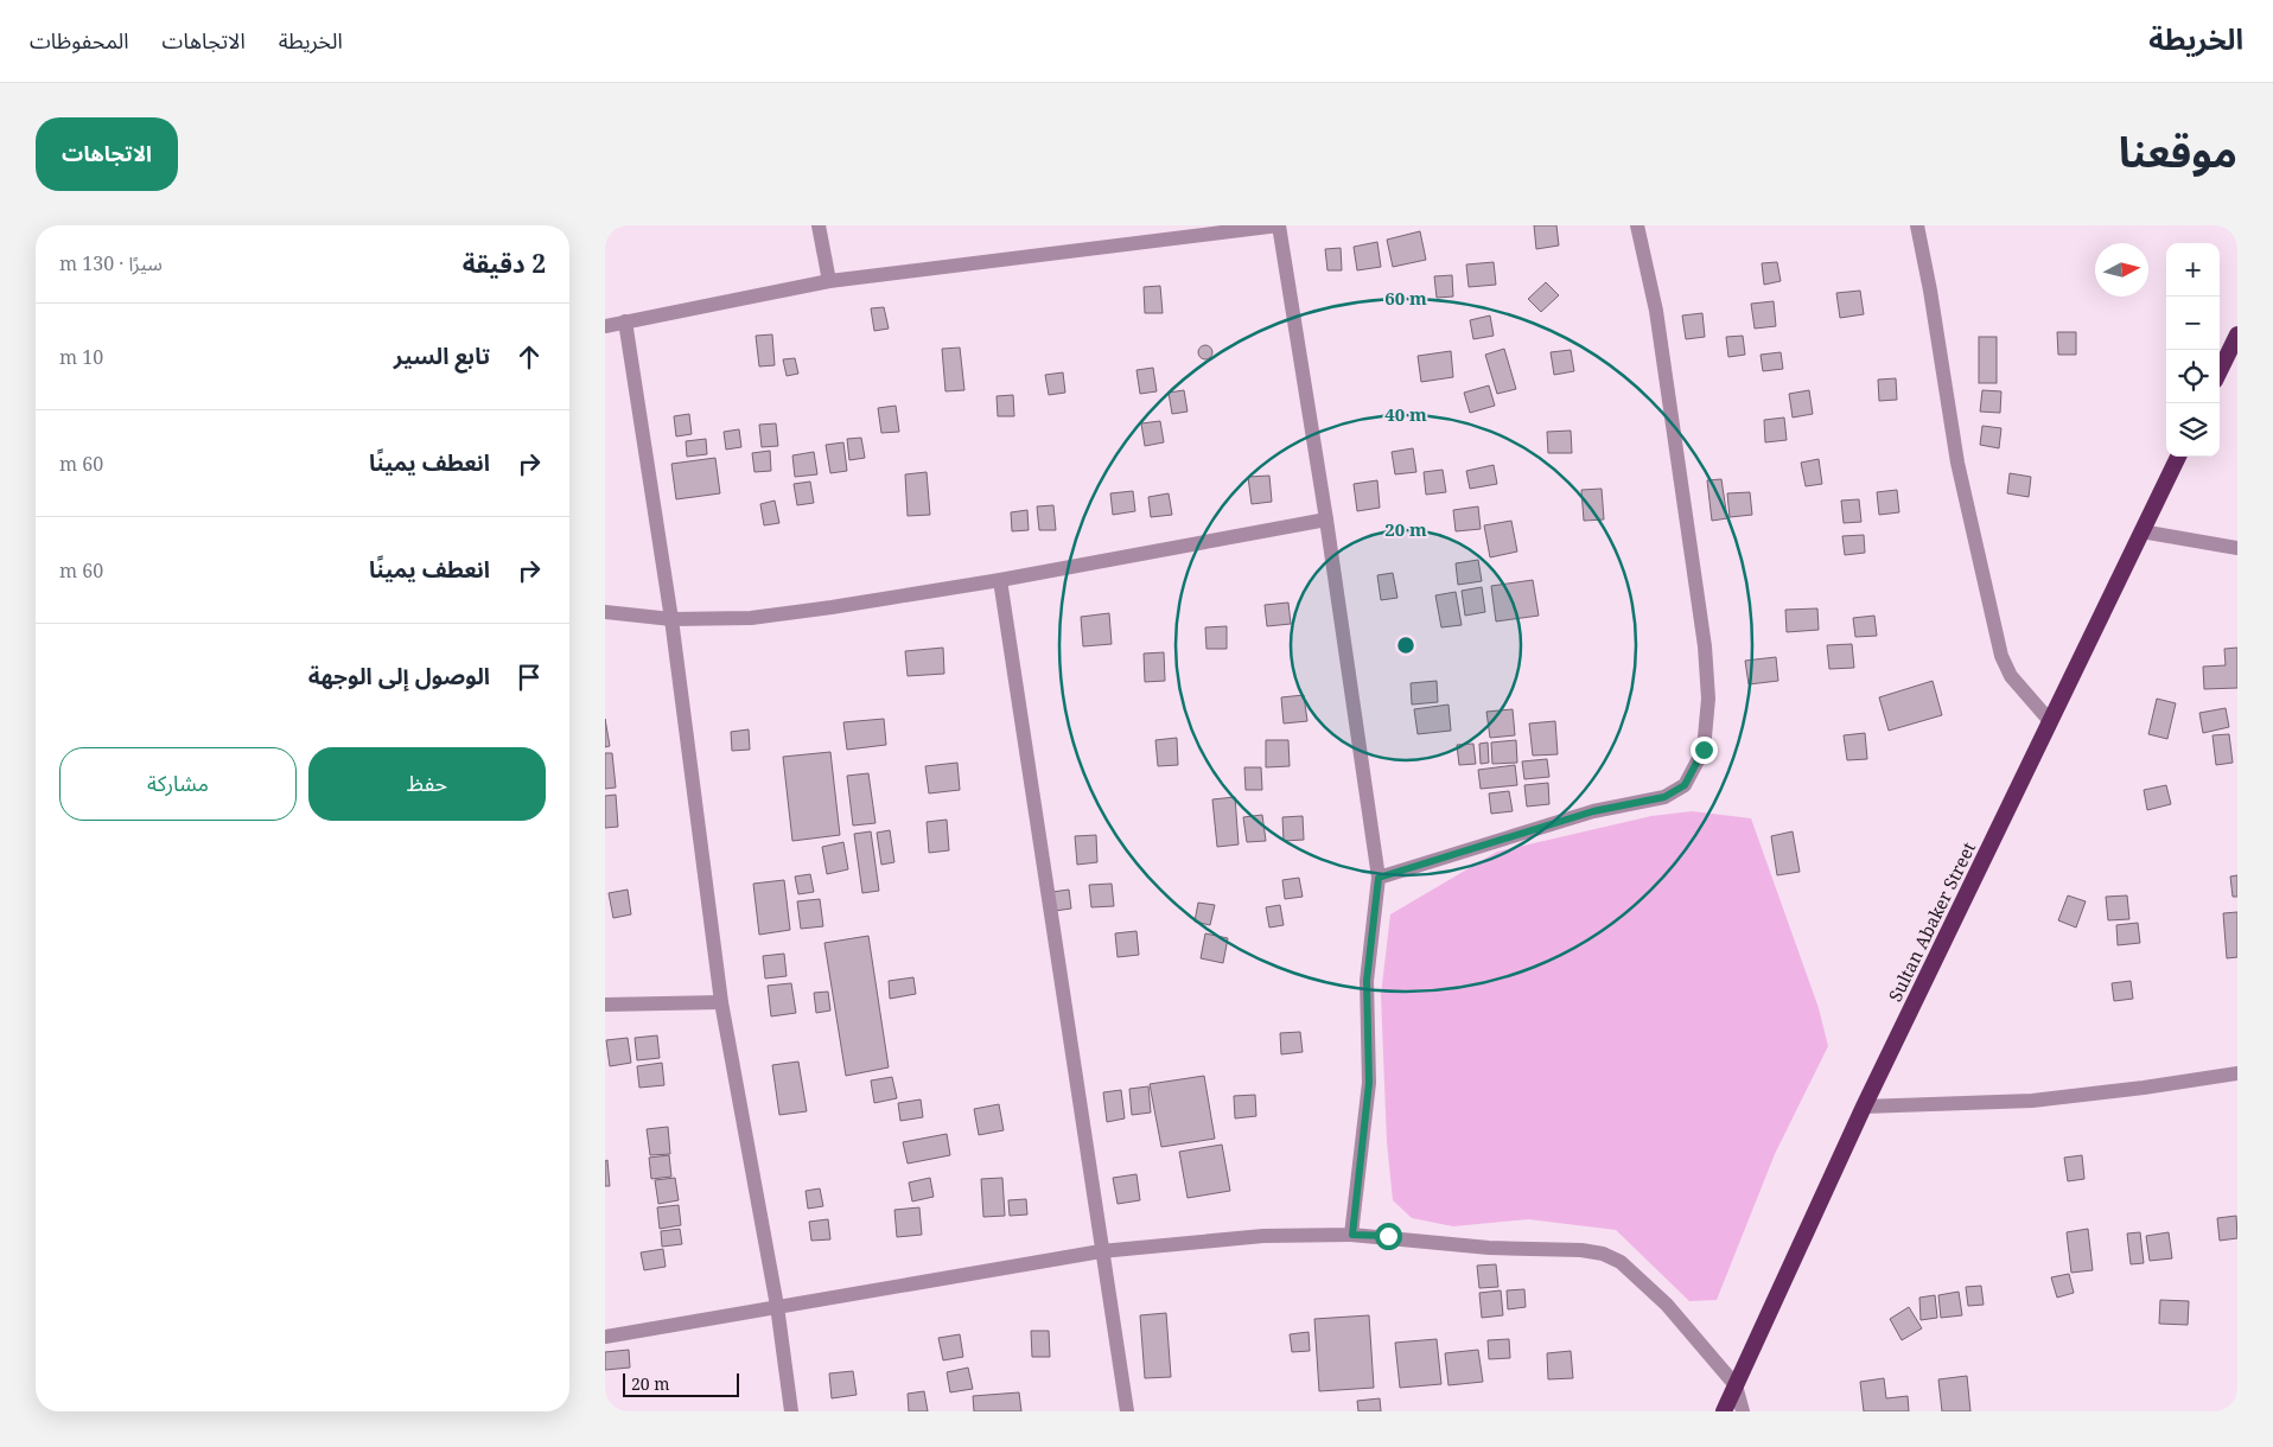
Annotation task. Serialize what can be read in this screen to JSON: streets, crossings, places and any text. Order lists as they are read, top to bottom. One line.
{"streets":{"highway":["Sultan Abaker Street"]},"scale_bar":"20 m","north":"right","page":{"header":"الخريطة","nav":["الخريطة","الاتجاهات","المحفوظات"],"title":"موقعنا","buttons":["الاتجاهات",["حفظ","مشاركة"]],"heading":["2 دقيقة","سيرًا · 130 m"],"map_buttons":["+","−"],"list":[["تابع السير","10 m"],["انعطف يمينًا","60 m"],["انعطف يمينًا","60 m"],"الوصول إلى الوجهة"],"scale":"20 m"},"rings":["60 m","40 m","20 m"]}
